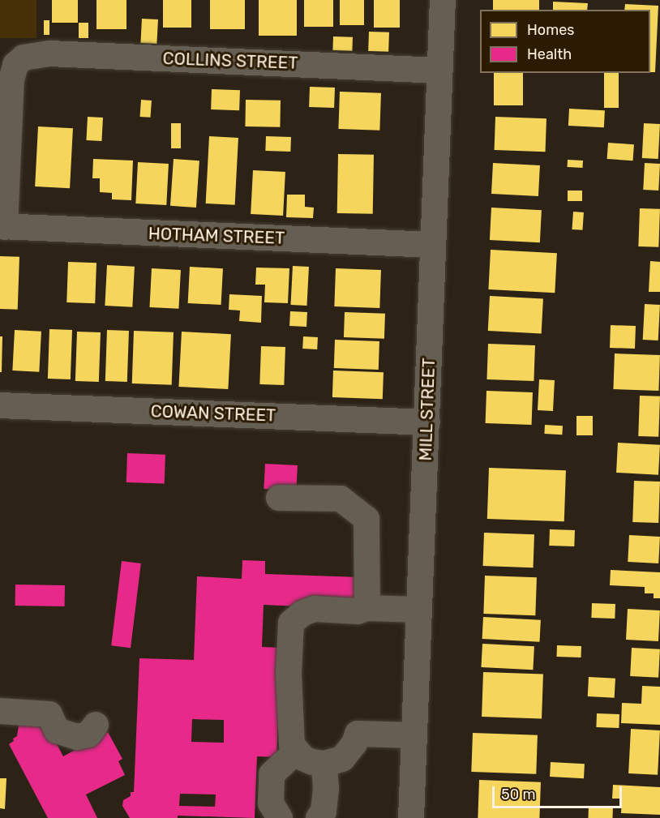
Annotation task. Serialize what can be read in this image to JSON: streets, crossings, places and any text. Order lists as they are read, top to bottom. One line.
{"streets":{"street":["COLLINS STREET","HOTHAM STREET","MILL STREET","COWAN STREET"]},"crossings":[["COLLINS STREET","HOTHAM STREET"],["COLLINS STREET","MILL STREET"],["HOTHAM STREET","MILL STREET"],["MILL STREET","COWAN STREET"]],"legend":["Homes","Health"],"scale_bar":"50 m"}
